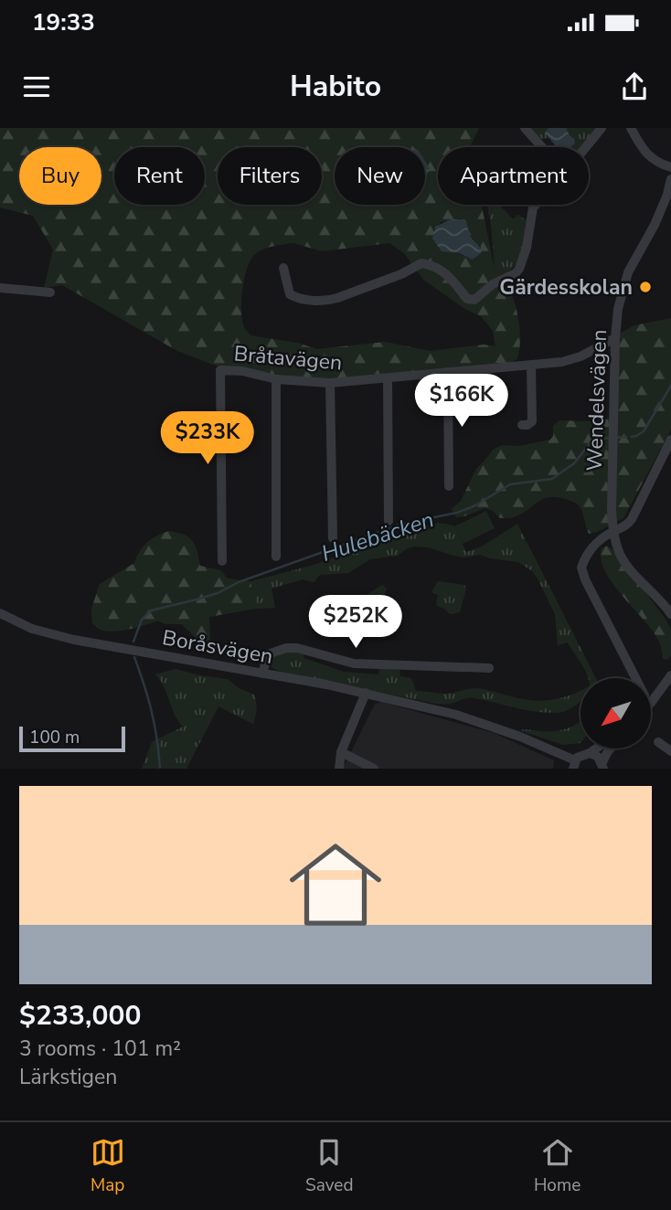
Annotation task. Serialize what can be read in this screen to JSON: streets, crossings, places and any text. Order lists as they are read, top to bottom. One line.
{"streets":{"street":["Bråtavägen","Wendelsvägen","Boråsvägen"]},"crossings":[["Bråtavägen","Wendelsvägen"]],"water":["Hulebäcken"],"places":["Gärdesskolan"],"scale_bar":"100 m","north":"bottom left","page":{"status":"19:33","header":"Habito","chip":["Buy","Rent","Filters","New","Apartment"],"price":["$166K","$233K","$252K"],"scale":"100 m","list":[{"name":"$233,000","note":"3 rooms · 101 m² · Lärkstigen"}],"tabs":["Map","Saved","Home"]}}
